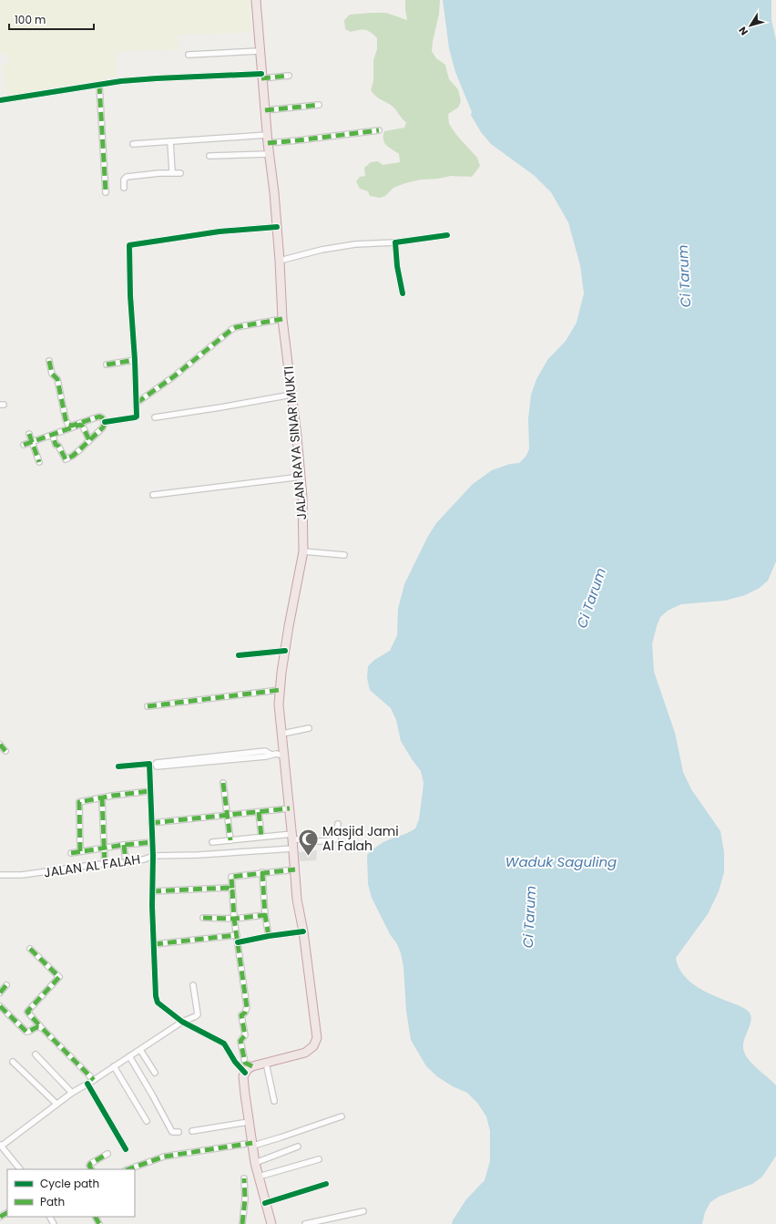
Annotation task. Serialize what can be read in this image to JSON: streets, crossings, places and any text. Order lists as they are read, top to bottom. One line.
{"streets":{"highway":["JALAN RAYA SINAR MUKTI"],"street":["JALAN AL FALAH"]},"crossings":[["JALAN RAYA SINAR MUKTI","JALAN AL FALAH"]],"water":["Ci Tarum","Waduk Saguling"],"places":{"mosque":["Masjid Jami Al Falah"]},"legend":["Cycle path","Path"],"scale_bar":"100 m","north":"bottom left"}
